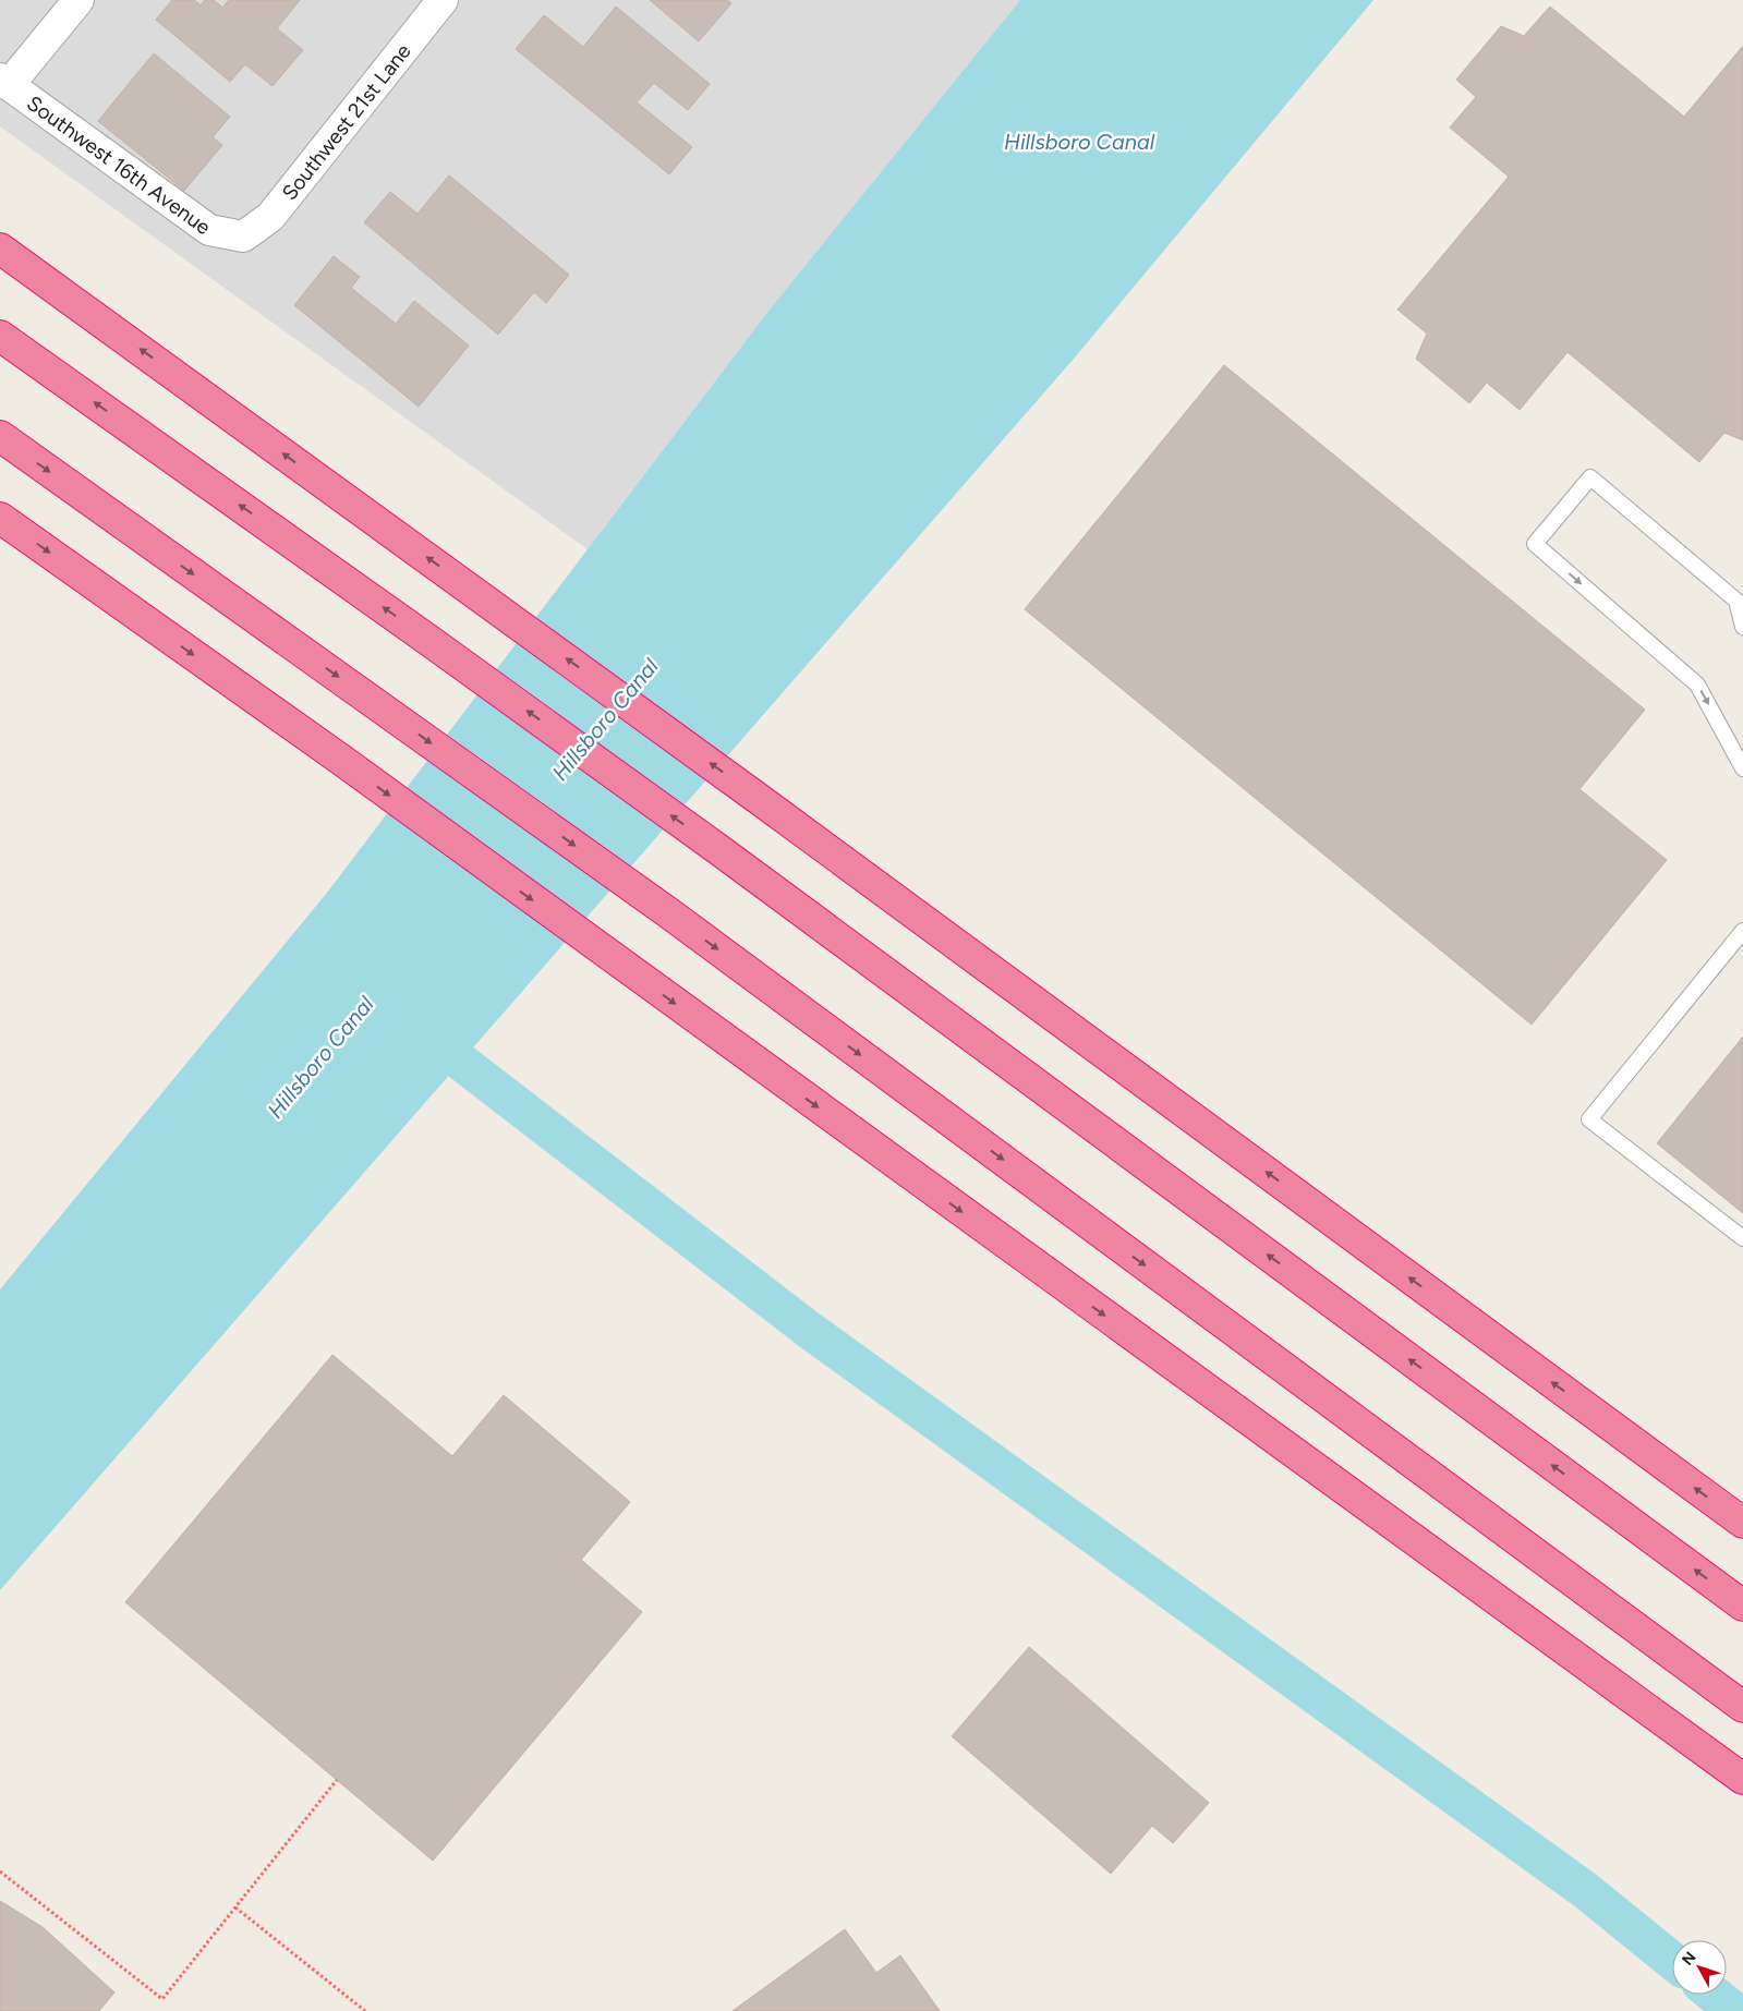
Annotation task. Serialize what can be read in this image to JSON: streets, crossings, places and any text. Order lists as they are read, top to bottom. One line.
{"streets":{"street":["Southwest 21st Lane","Southwest 16th Avenue"]},"crossings":[["Southwest 21st Lane","Southwest 16th Avenue"]],"water":["Hillsboro Canal"],"north":"top left"}
